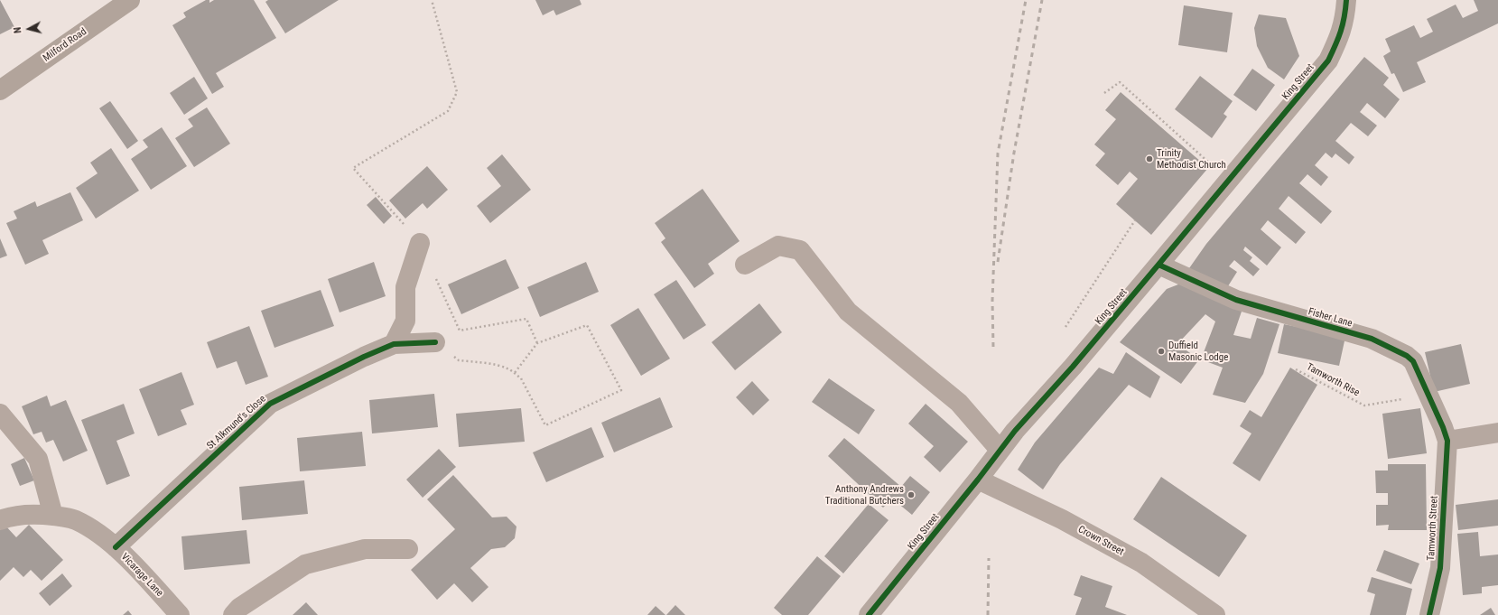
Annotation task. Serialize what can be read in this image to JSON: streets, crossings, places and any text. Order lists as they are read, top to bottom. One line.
{"streets":{"highway":["Milford Road"],"street":["King Street","Fisher Lane","St Alkmund's Close","Tamworth Street","Crown Street","Vicarage Lane"],"path":["Tamworth Rise"]},"crossings":[["King Street","Fisher Lane"],["King Street","Crown Street"],["Fisher Lane","Tamworth Rise"],["Fisher Lane","Tamworth Street"],["St Alkmund's Close","Vicarage Lane"]],"places":["Trinity Methodist Church","Duffield Masonic Lodge","Anthony Andrews Traditional Butchers"],"north":"left"}
